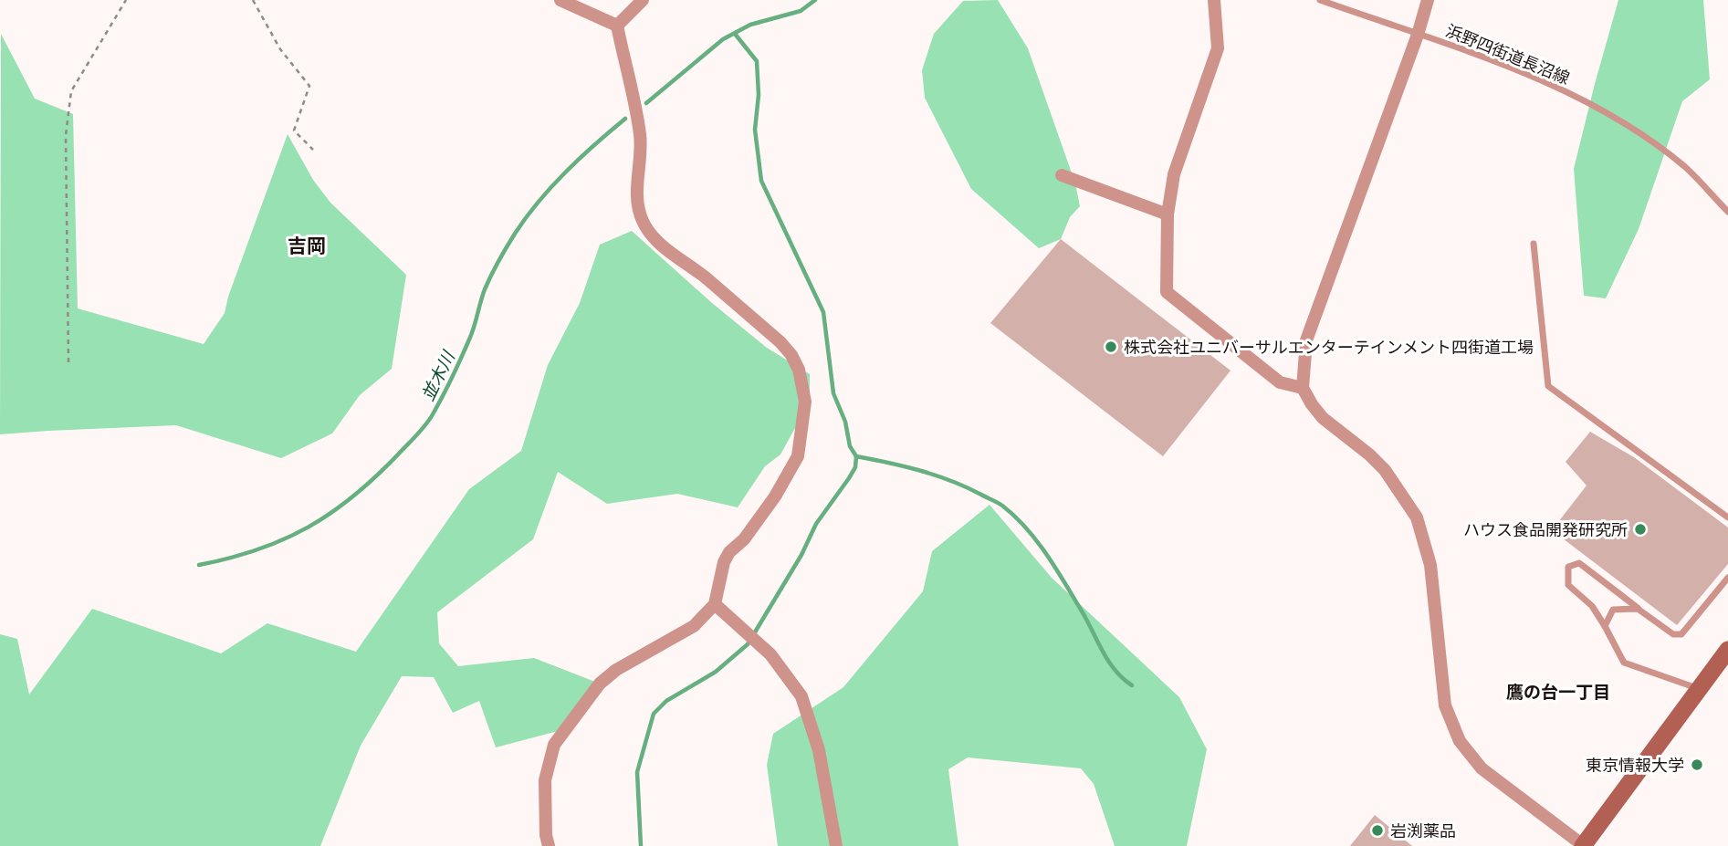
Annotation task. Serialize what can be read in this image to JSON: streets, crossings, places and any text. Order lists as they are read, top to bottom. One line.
{"streets":{"lane":["浜野四街道長沼線"]},"districts":["吉岡","鷹の台一丁目"],"water":["並木川"],"places":["株式会社ユニバーサルエンターテインメント四街道工場","ハウス食品開発研究所","東京情報大学","岩渕薬品"]}
